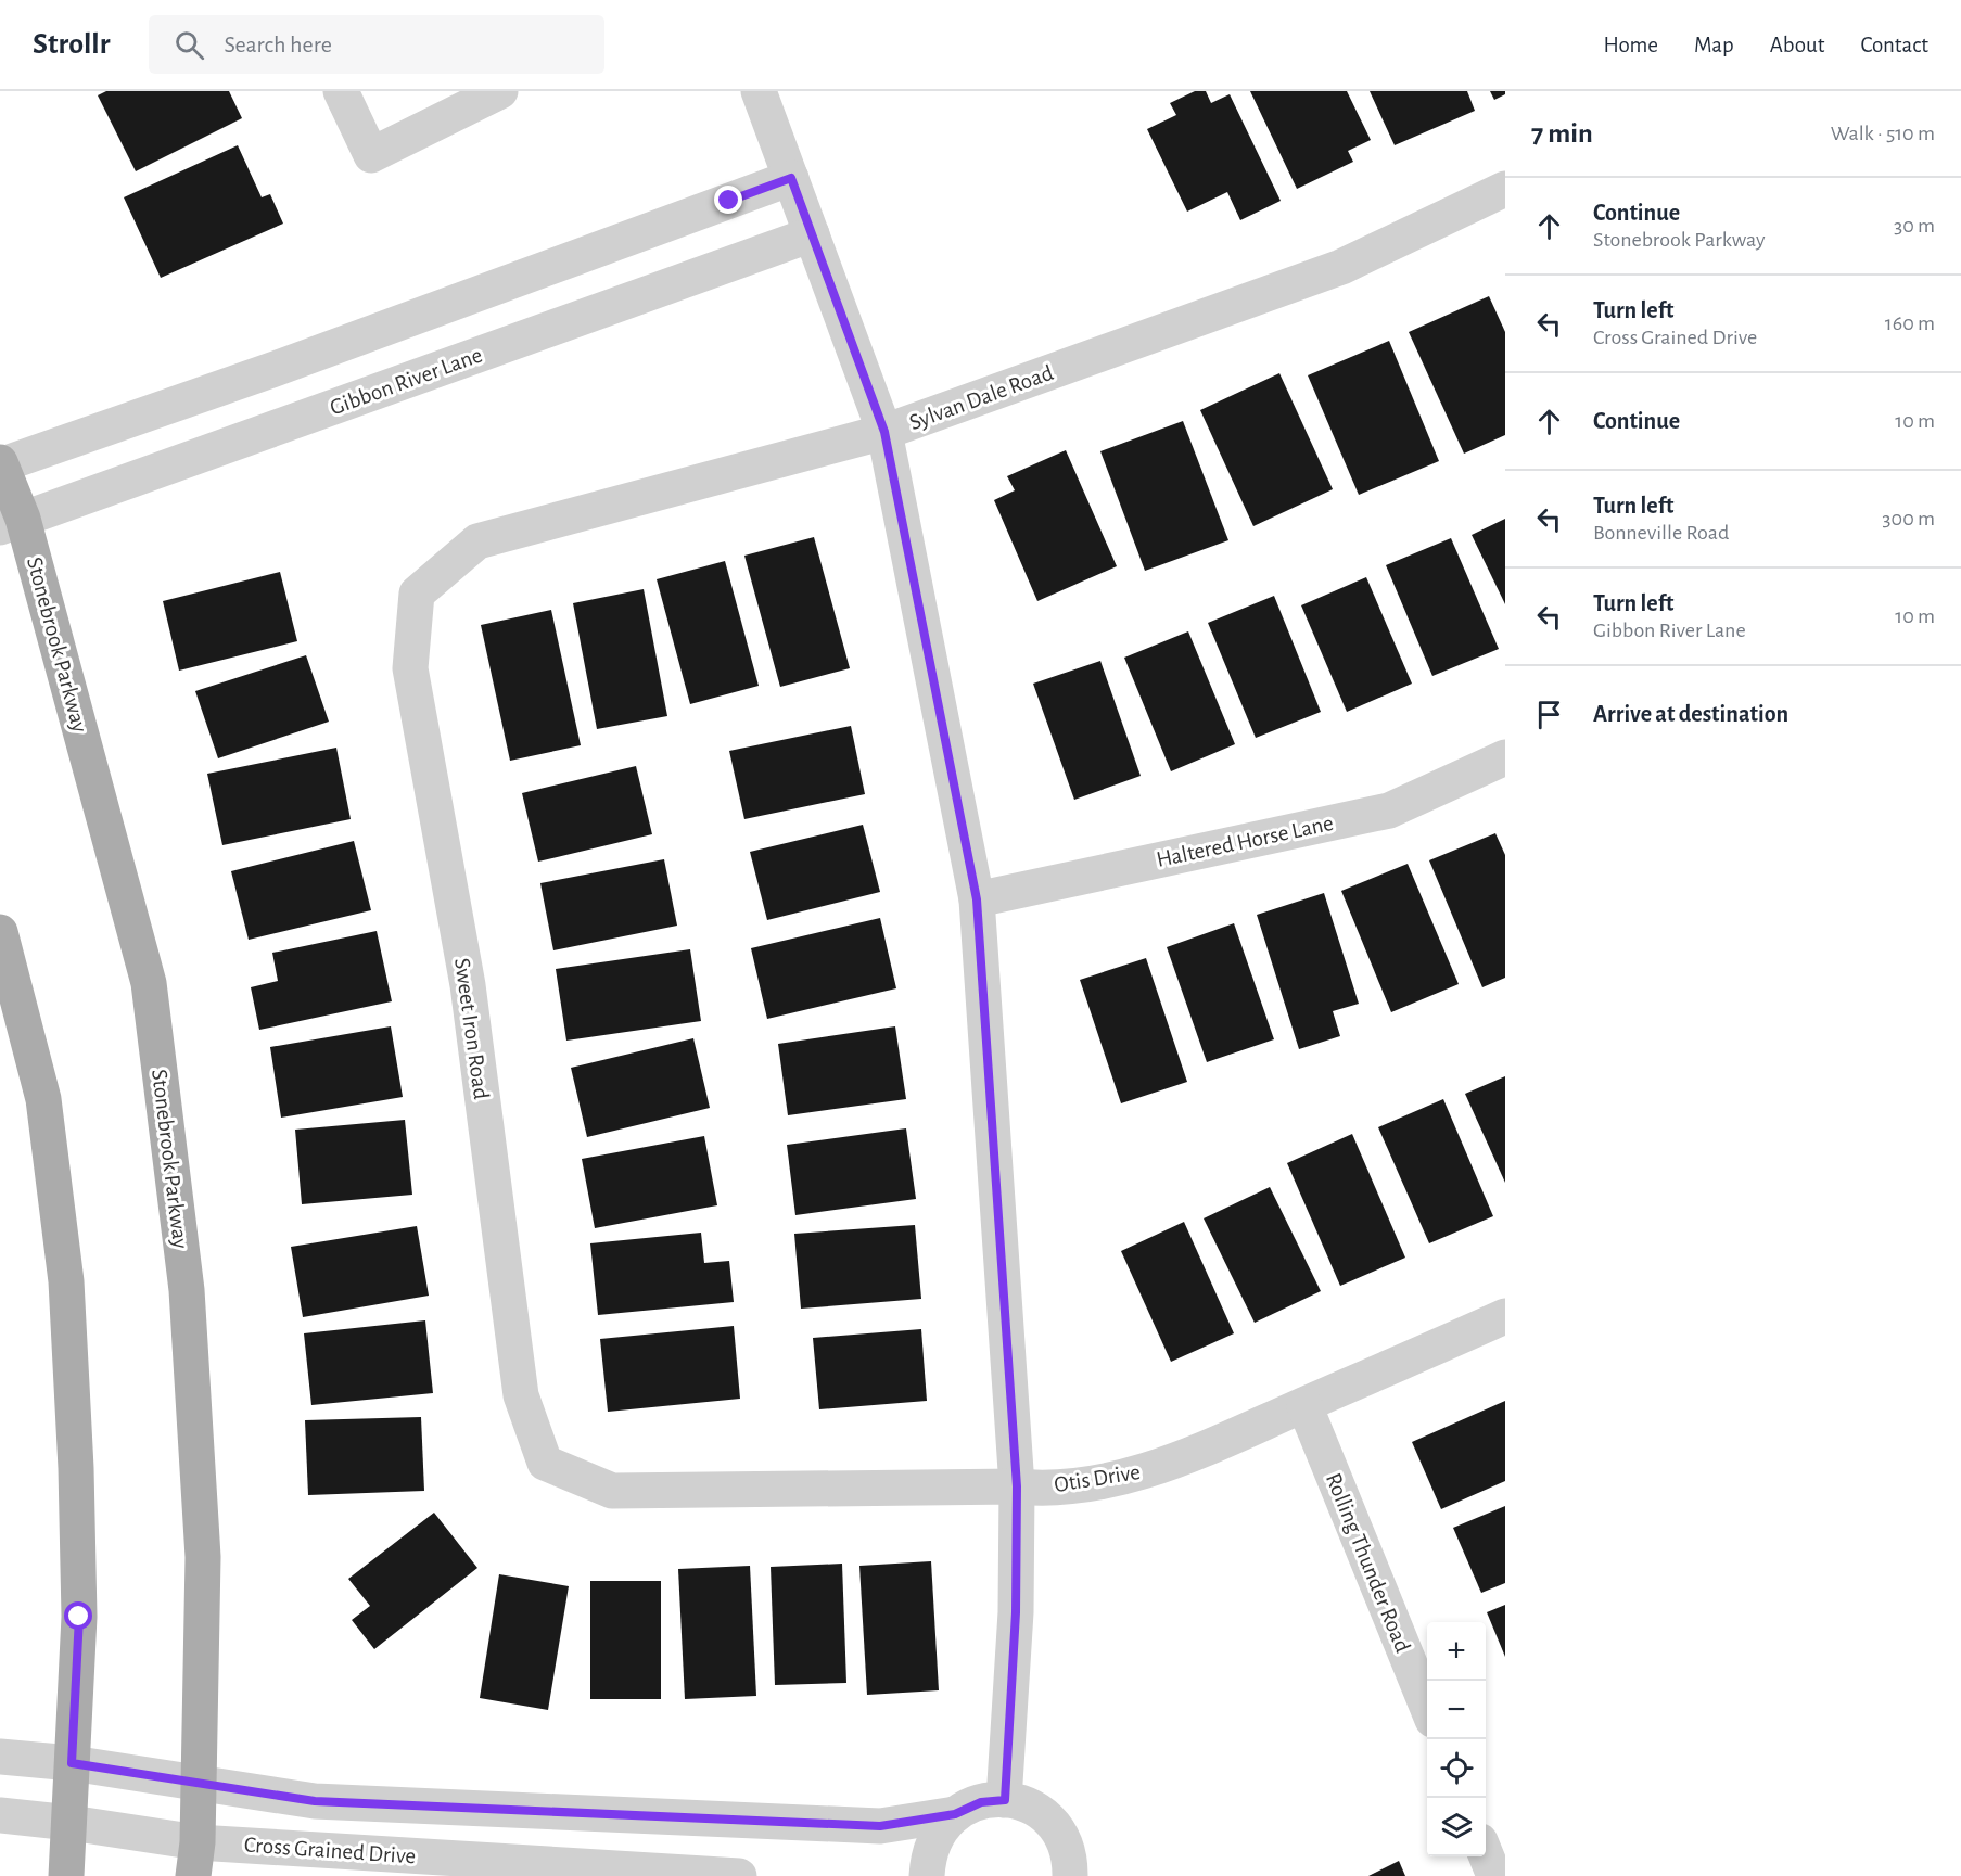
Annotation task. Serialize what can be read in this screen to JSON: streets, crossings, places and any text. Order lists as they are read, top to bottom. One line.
{"streets":{"main road":["Stonebrook Parkway"],"street":["Gibbon River Lane","Sylvan Dale Road","Haltered Horse Lane","Sweet Iron Road","Otis Drive","Rolling Thunder Road","Cross Grained Drive"]},"crossings":[["Gibbon River Lane","Stonebrook Parkway"],["Sylvan Dale Road","Sweet Iron Road"],["Stonebrook Parkway","Cross Grained Drive"],["Sweet Iron Road","Otis Drive"],["Otis Drive","Rolling Thunder Road"]],"page":{"header":"Strollr","search":"Search here","nav":["Home","Map","About","Contact"],"heading":["7 min","Walk · 510 m"],"list":[["Continue","Stonebrook Parkway","30 m"],["Turn left","Cross Grained Drive","160 m"],["Continue","10 m"],["Turn left","Bonneville Road","300 m"],["Turn left","Gibbon River Lane","10 m"],"Arrive at destination"],"map_buttons":["+","−"]}}
